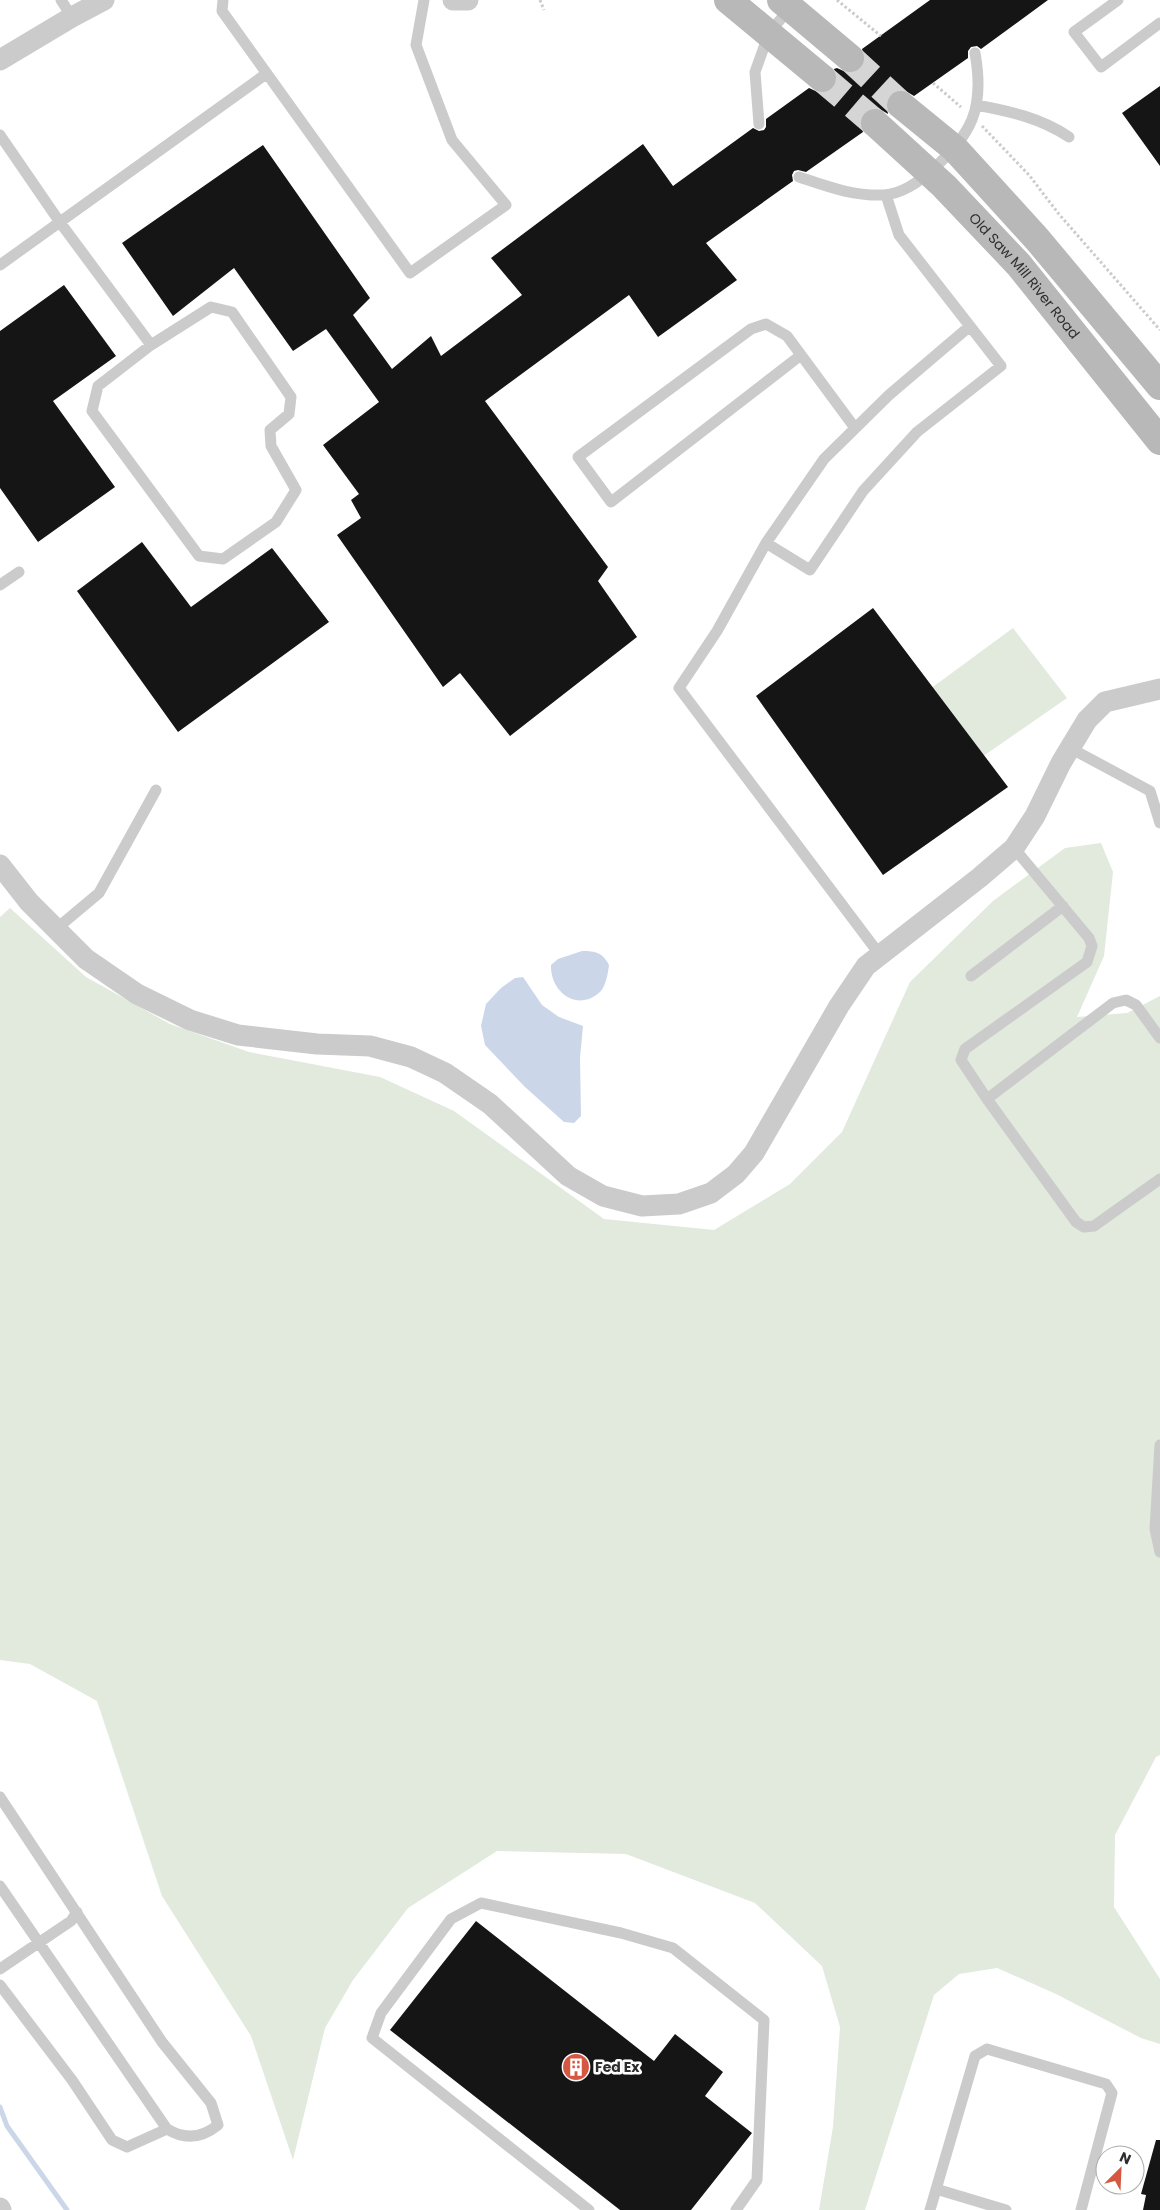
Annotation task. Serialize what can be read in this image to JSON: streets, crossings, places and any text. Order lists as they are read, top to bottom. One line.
{"streets":{"street":["Old Saw Mill River Road"]},"places":{"building":["Fed Ex"]},"north":"top right"}
